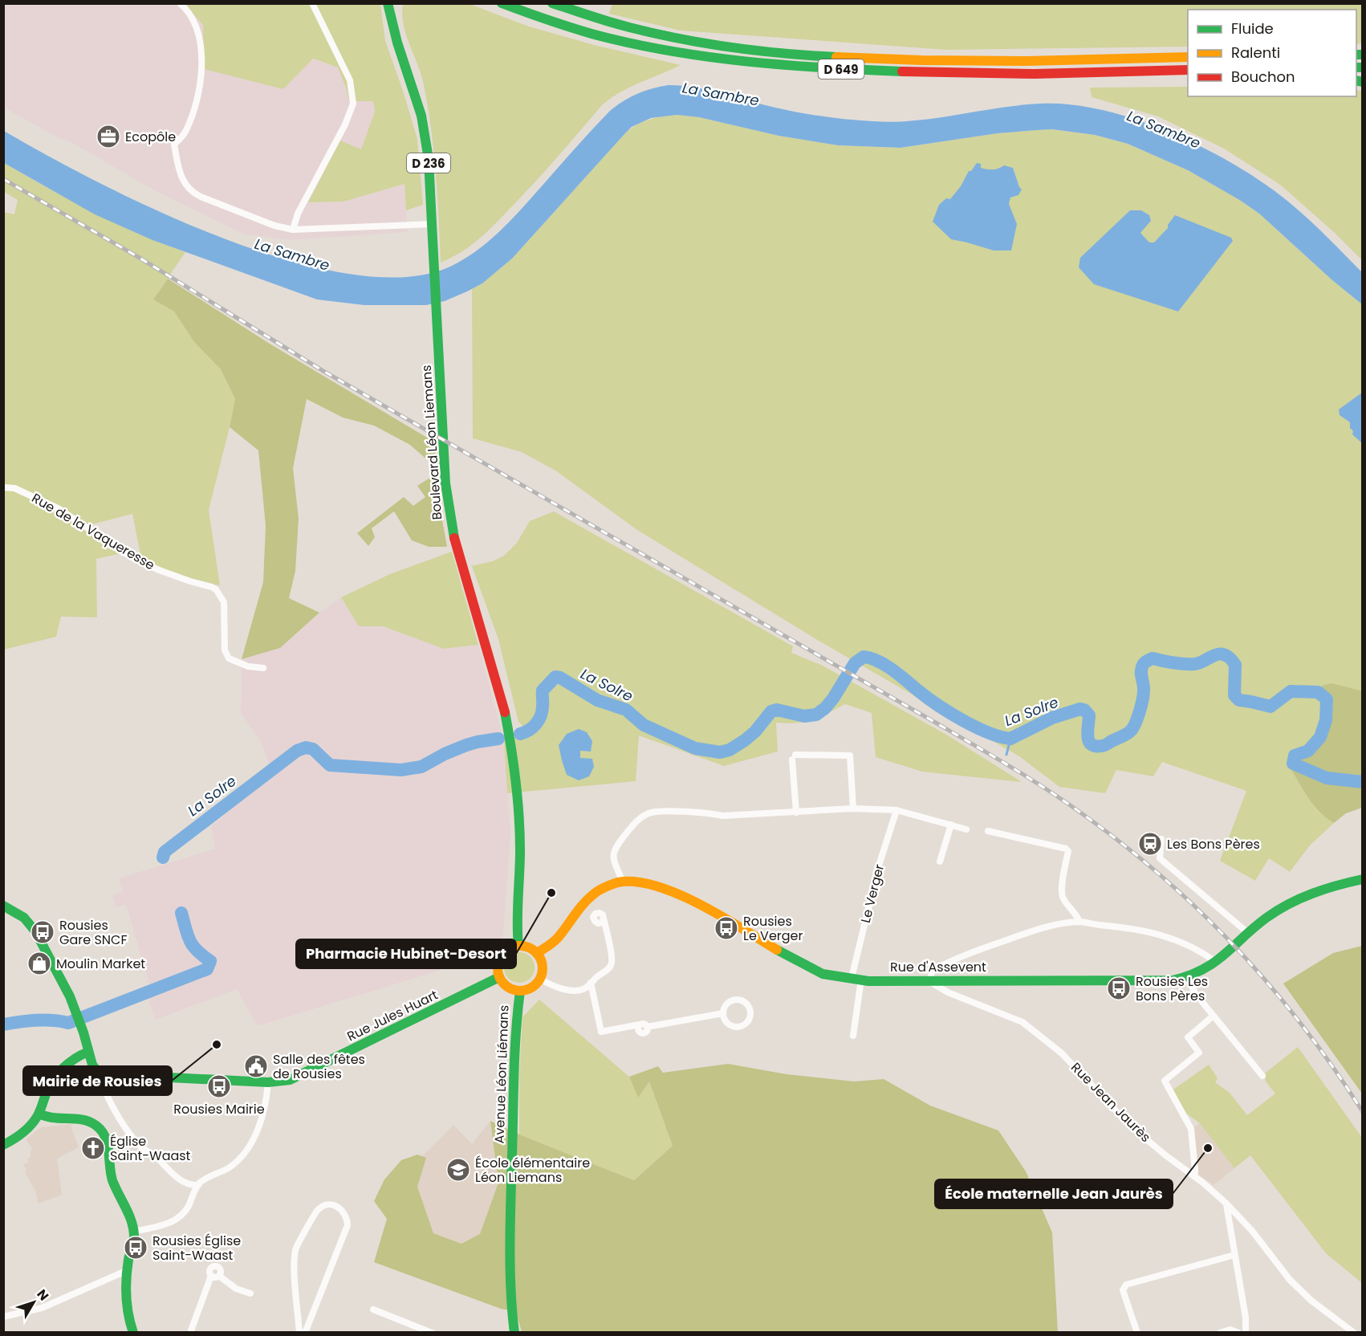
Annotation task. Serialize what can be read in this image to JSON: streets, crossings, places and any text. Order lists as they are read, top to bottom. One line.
{"streets":{"main road":["D 649","D 236","Boulevard Léon Liemans","Rue d'Assevent","Rue Jules Huart","Avenue Léon Liémans"],"street":["Rue de la Vaqueresse","Le Verger","Rue Jean Jaurès"]},"crossings":[["D 236","Boulevard Léon Liemans"],["Boulevard Léon Liemans","Rue d'Assevent"],["Boulevard Léon Liemans","Rue Jules Huart"],["Boulevard Léon Liemans","Avenue Léon Liémans"],["Le Verger","Rue d'Assevent"],["Rue d'Assevent","Rue Jules Huart"],["Rue d'Assevent","Avenue Léon Liémans"],["Rue d'Assevent","Rue Jean Jaurès"],["Rue Jules Huart","Avenue Léon Liémans"]],"water":["La Sambre","La Solre"],"places":{"office":["Ecopôle"],"station":["Les Bons Pères"],"other":["Pharmacie Hubinet-Desort","Mairie de Rousies","École maternelle Jean Jaurès"],"bus stop":["Rousies Le Verger","Rousies Gare SNCF","Rousies Les Bons Pères","Rousies Mairie","Rousies Église Saint-Waast"],"shop":["Moulin Market"],"public building":["Salle des fêtes de Rousies"],"church":["Église Saint-Waast"],"school or university":["École élémentaire Léon Liemans"]},"legend":["Fluide","Ralenti","Bouchon"],"north":"top right"}
